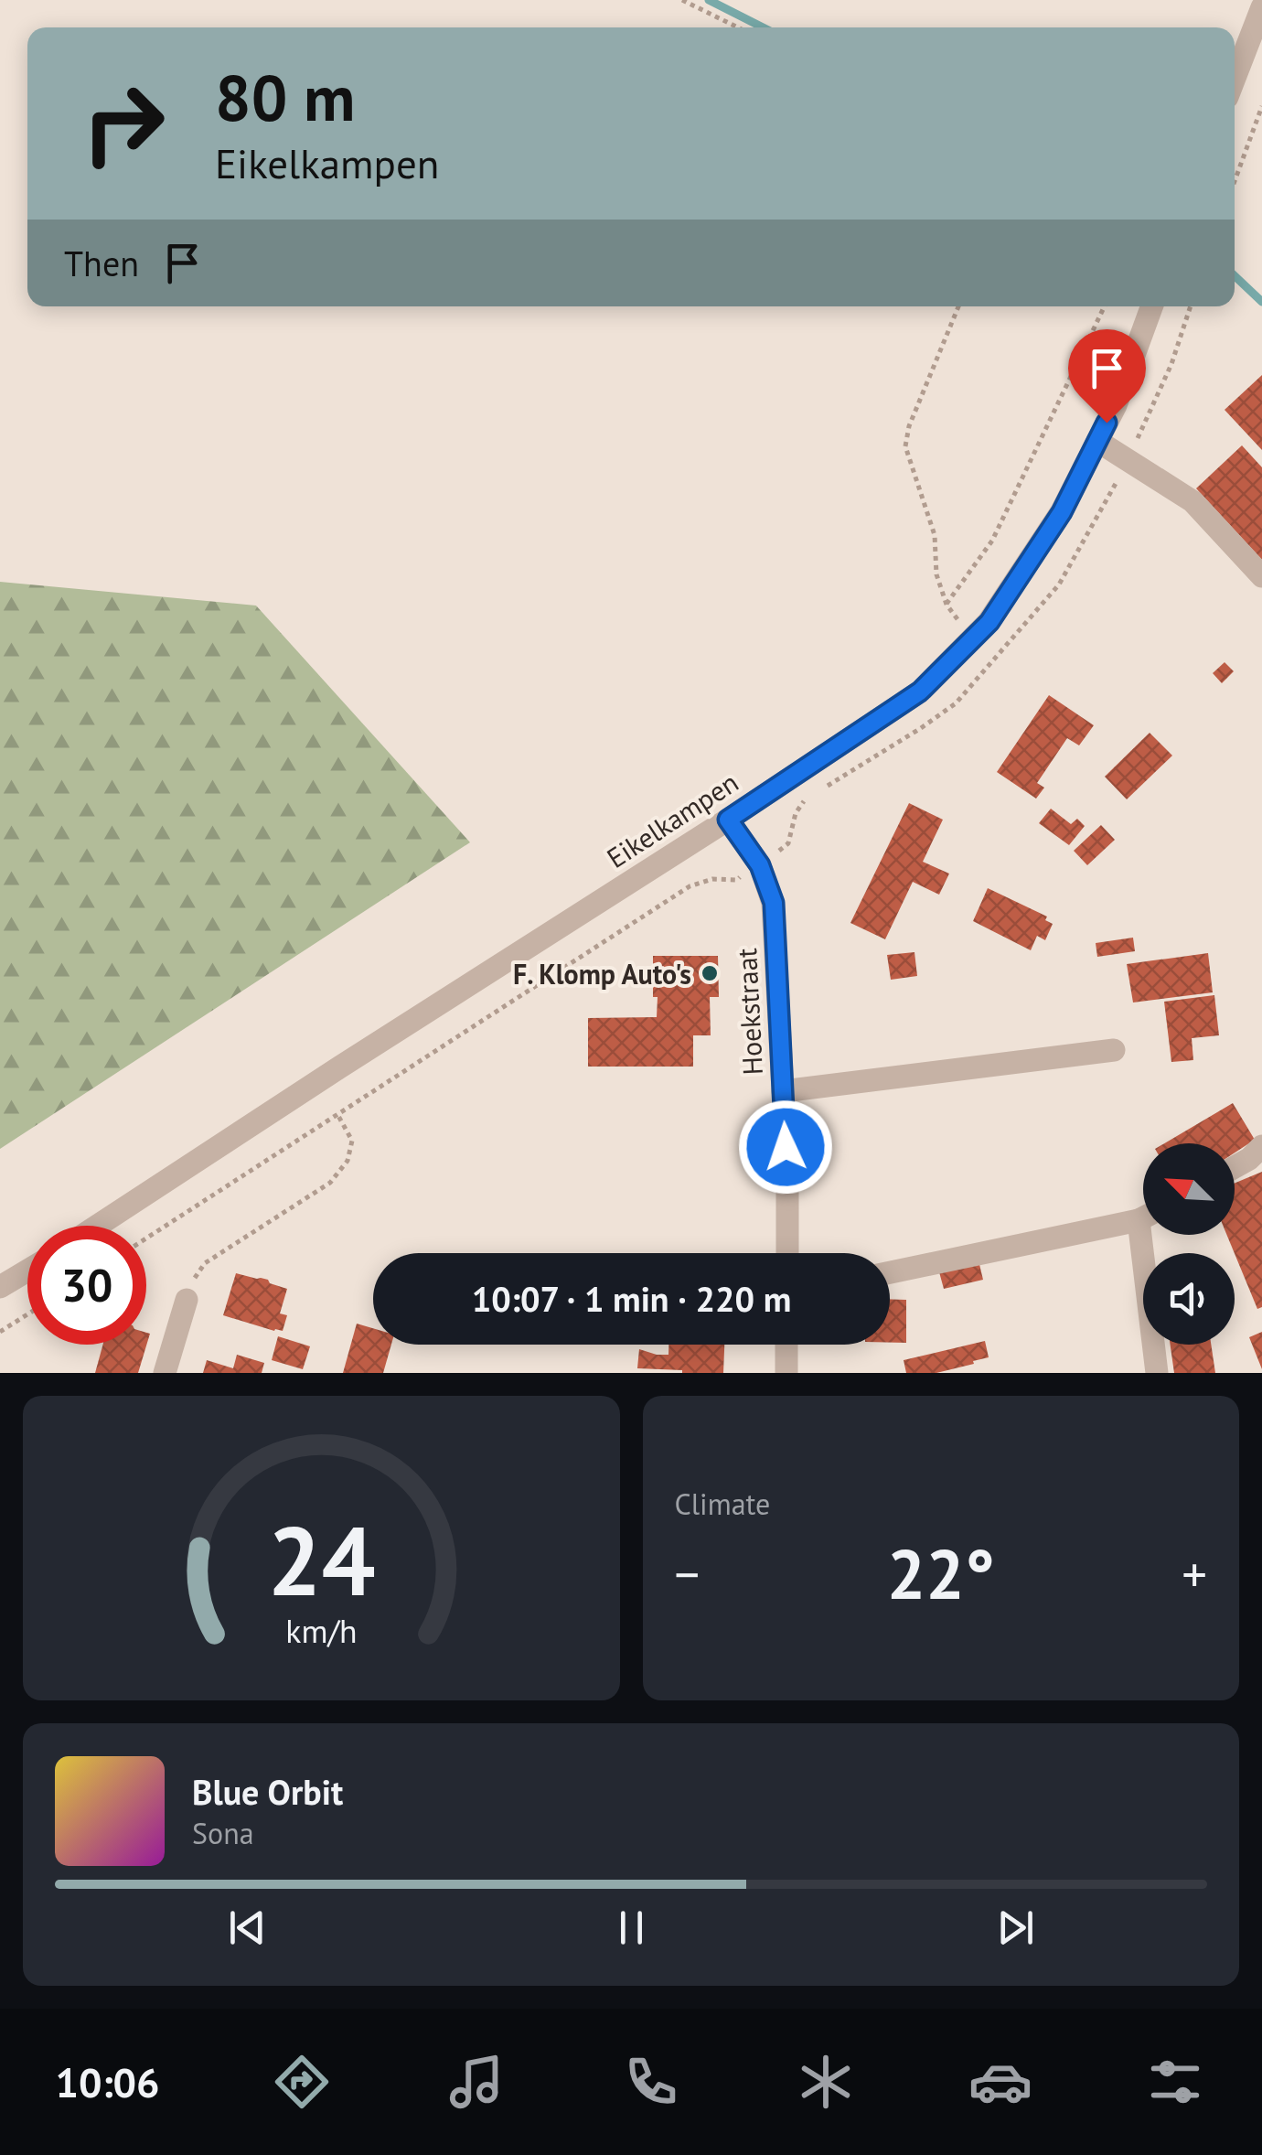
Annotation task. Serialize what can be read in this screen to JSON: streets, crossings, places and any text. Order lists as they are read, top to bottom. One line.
{"streets":{"street":["Eikelkampen","Hoekstraat"]},"crossings":[["Eikelkampen","Hoekstraat"]],"places":["F. Klomp Auto's"],"north":"top left","page":{"turn":["80 m","Eikelkampen"],"then":"Then","limit":"30","trip":"10:07 · 1 min · 220 m","tile":"Climate","heat":["−","22°","+"],"song":["Blue Orbit","Sona"],"tabs":"10:06","gauge":["24","km/h"]}}
